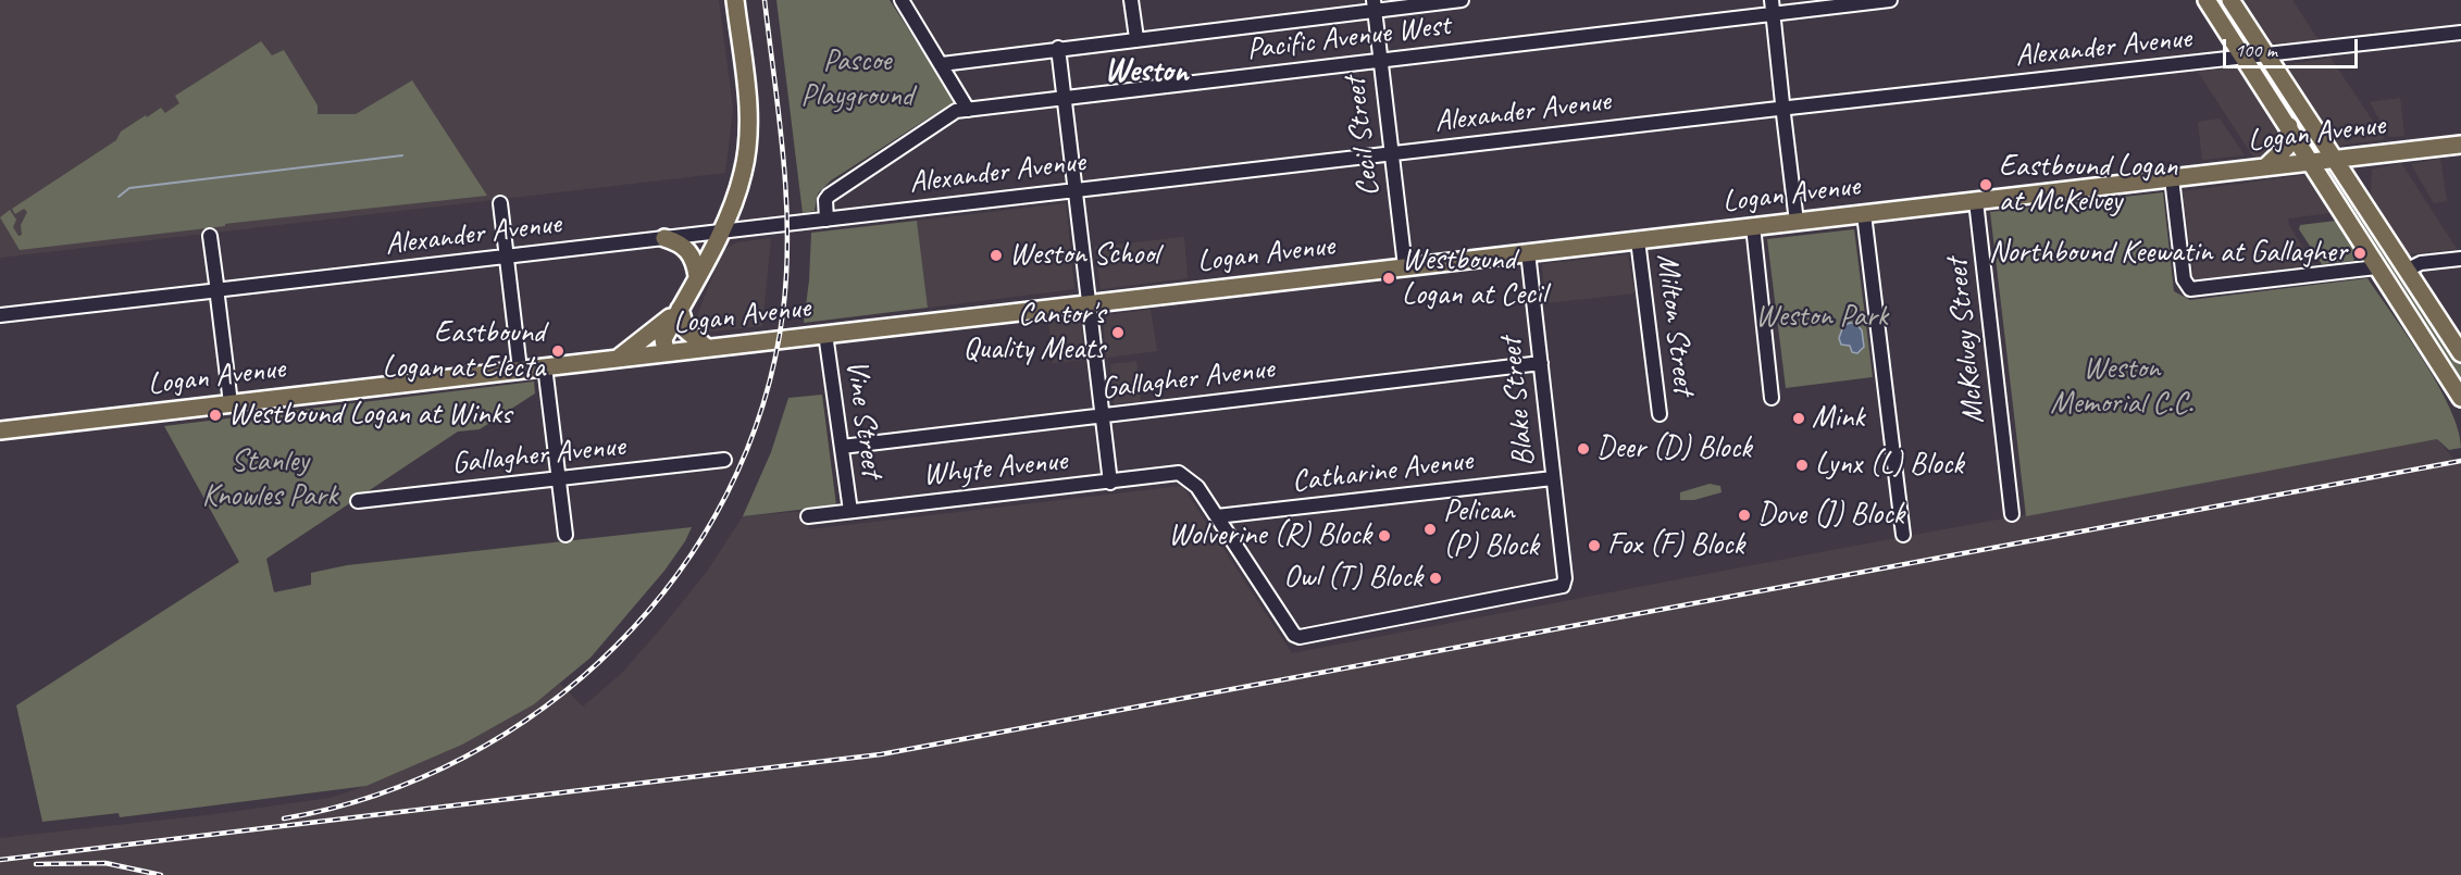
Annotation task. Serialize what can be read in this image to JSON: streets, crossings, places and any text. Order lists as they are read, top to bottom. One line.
{"streets":{"main road":["Logan Avenue"],"street":["Pacific Avenue West","Alexander Avenue","Cecil Street","Milton Street","McKelvey Street","Gallagher Avenue","Blake Street","Vine Street","Whyte Avenue","Catharine Avenue"]},"crossings":[["Pacific Avenue West","Alexander Avenue"],["Pacific Avenue West","Cecil Street"],["Alexander Avenue","Cecil Street"],["Logan Avenue","Cecil Street"],["Logan Avenue","Milton Street"],["Logan Avenue","McKelvey Street"],["Logan Avenue","Blake Street"],["Logan Avenue","Vine Street"],["Gallagher Avenue","Blake Street"],["Gallagher Avenue","Vine Street"],["Blake Street","Whyte Avenue"],["Blake Street","Catharine Avenue"],["Vine Street","Whyte Avenue"],["Whyte Avenue","Catharine Avenue"]],"districts":["Weston"],"parks":["Pascoe Playground","Weston Park","Weston Memorial C.C.","Stanley Knowles Park"],"places":["Eastbound Logan at McKelvey","Northbound Keewatin at Gallagher","Weston School","Westbound Logan at Cecil","Cantor's Quality Meats","Eastbound Logan at Electa","Westbound Logan at Winks","Mink","Deer (D) Block","Lynx (L) Block","Dove (J) Block","Pelican (P) Block","Wolverine (R) Block","Fox (F) Block","Owl (T) Block"],"scale_bar":"100 m"}
